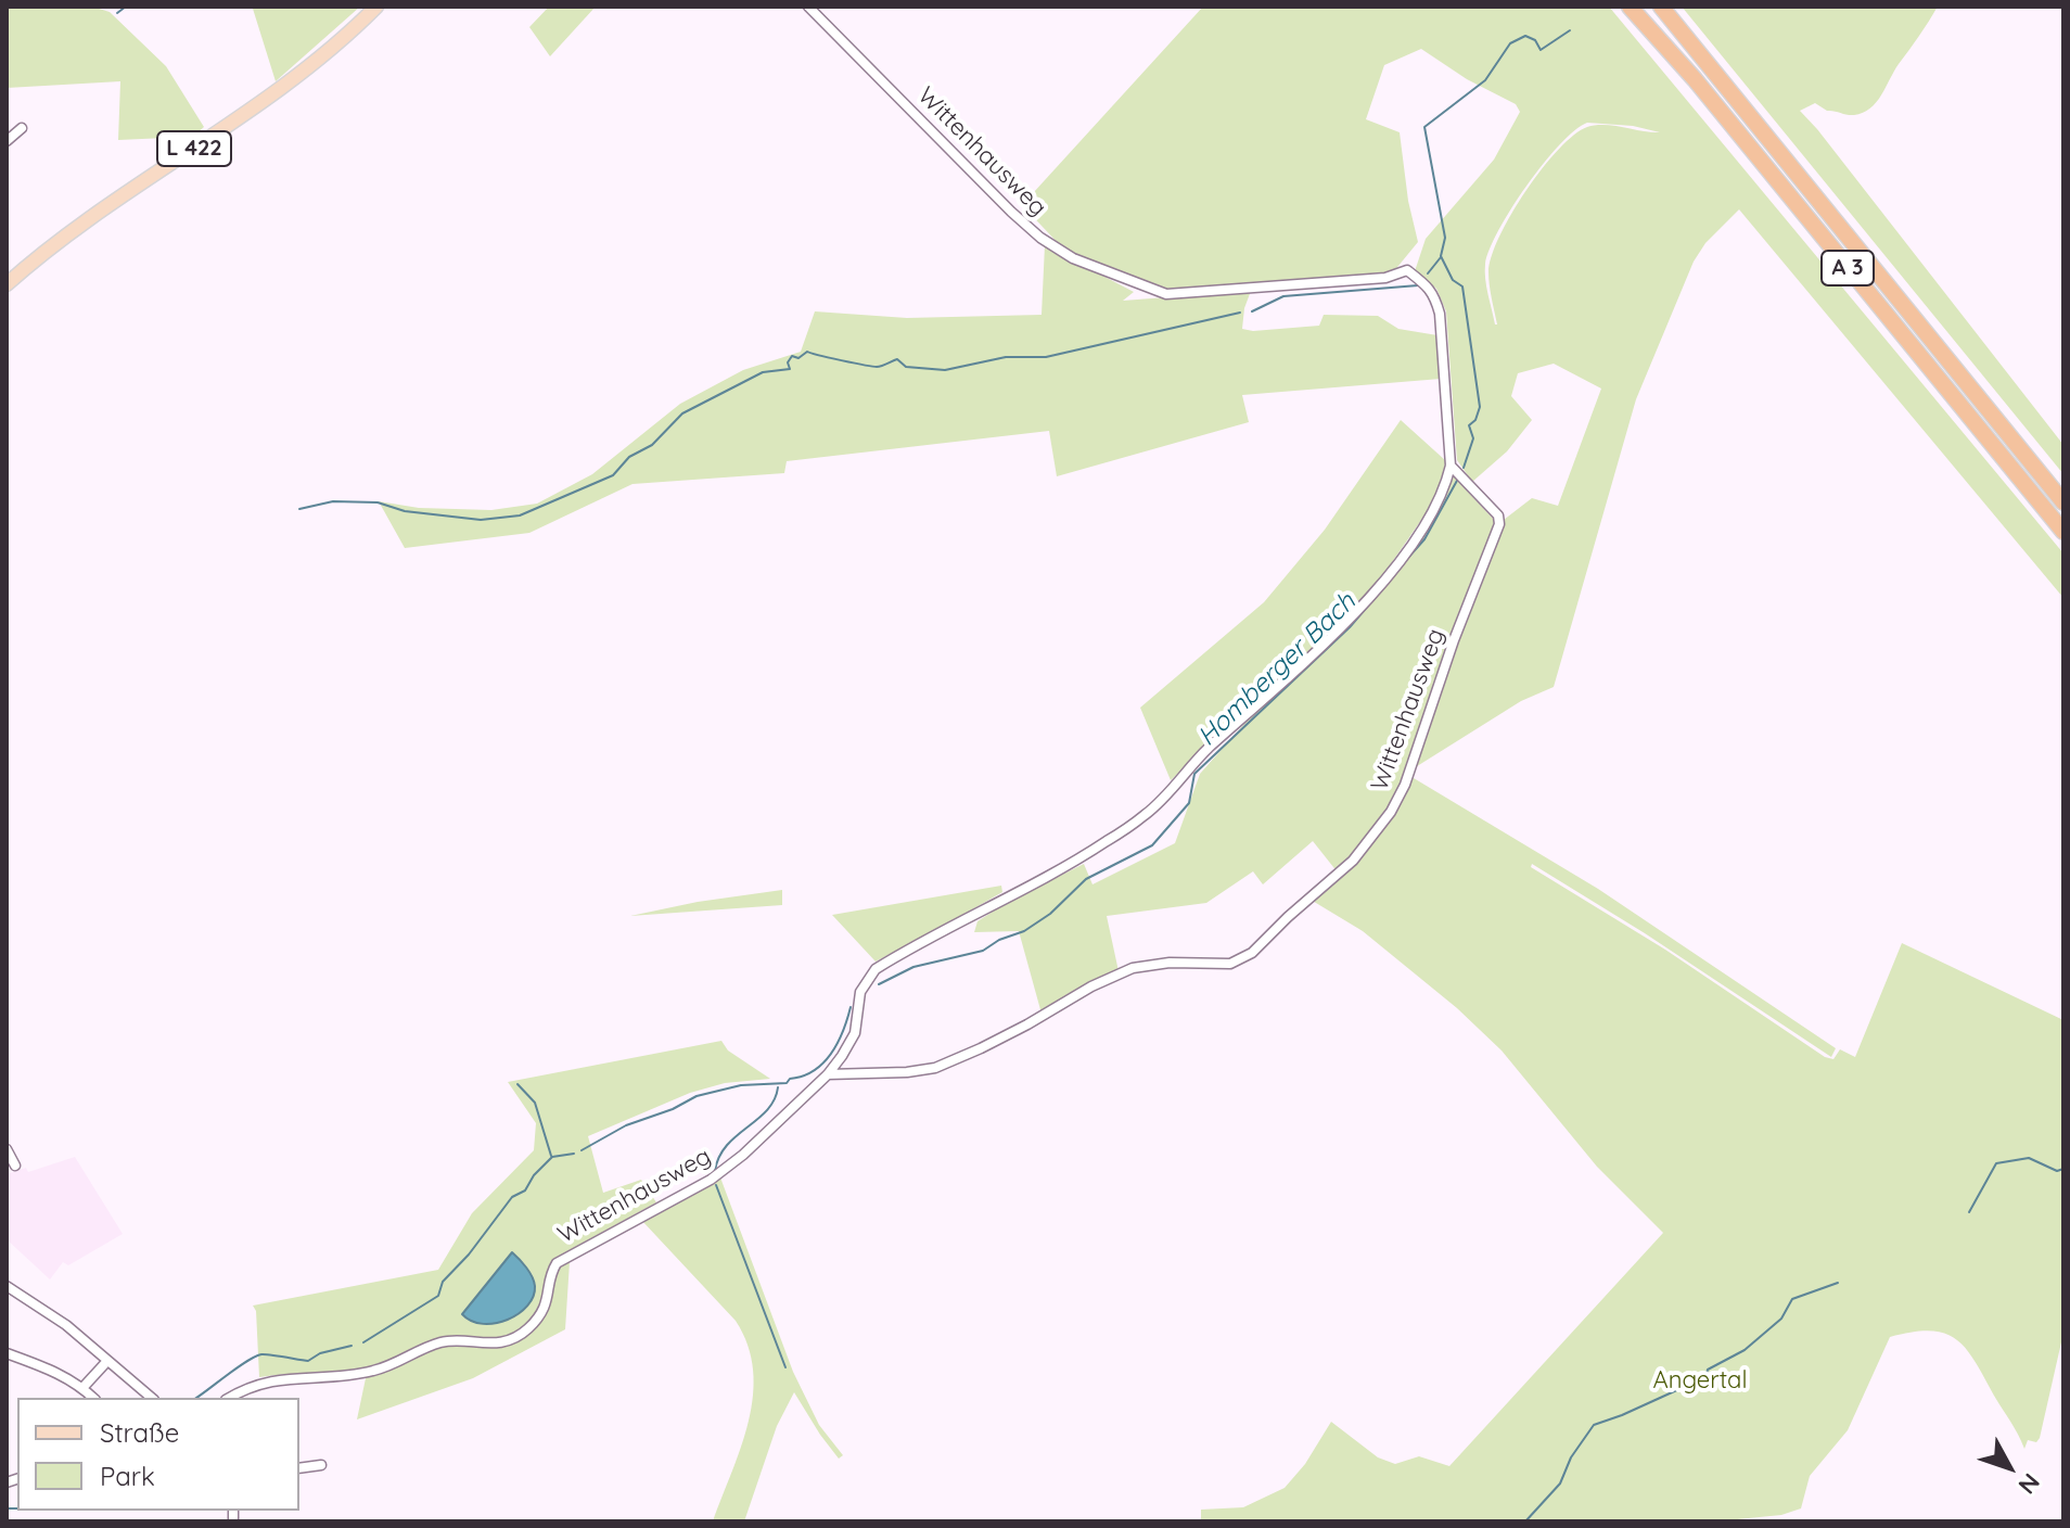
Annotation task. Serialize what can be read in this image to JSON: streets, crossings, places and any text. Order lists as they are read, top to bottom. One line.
{"streets":{"highway":["A 3"],"main road":["L 422"],"street":["Wittenhausweg"]},"water":["Homberger Bach"],"parks":["Angertal"],"legend":["Straße","Park"],"north":"bottom right"}
